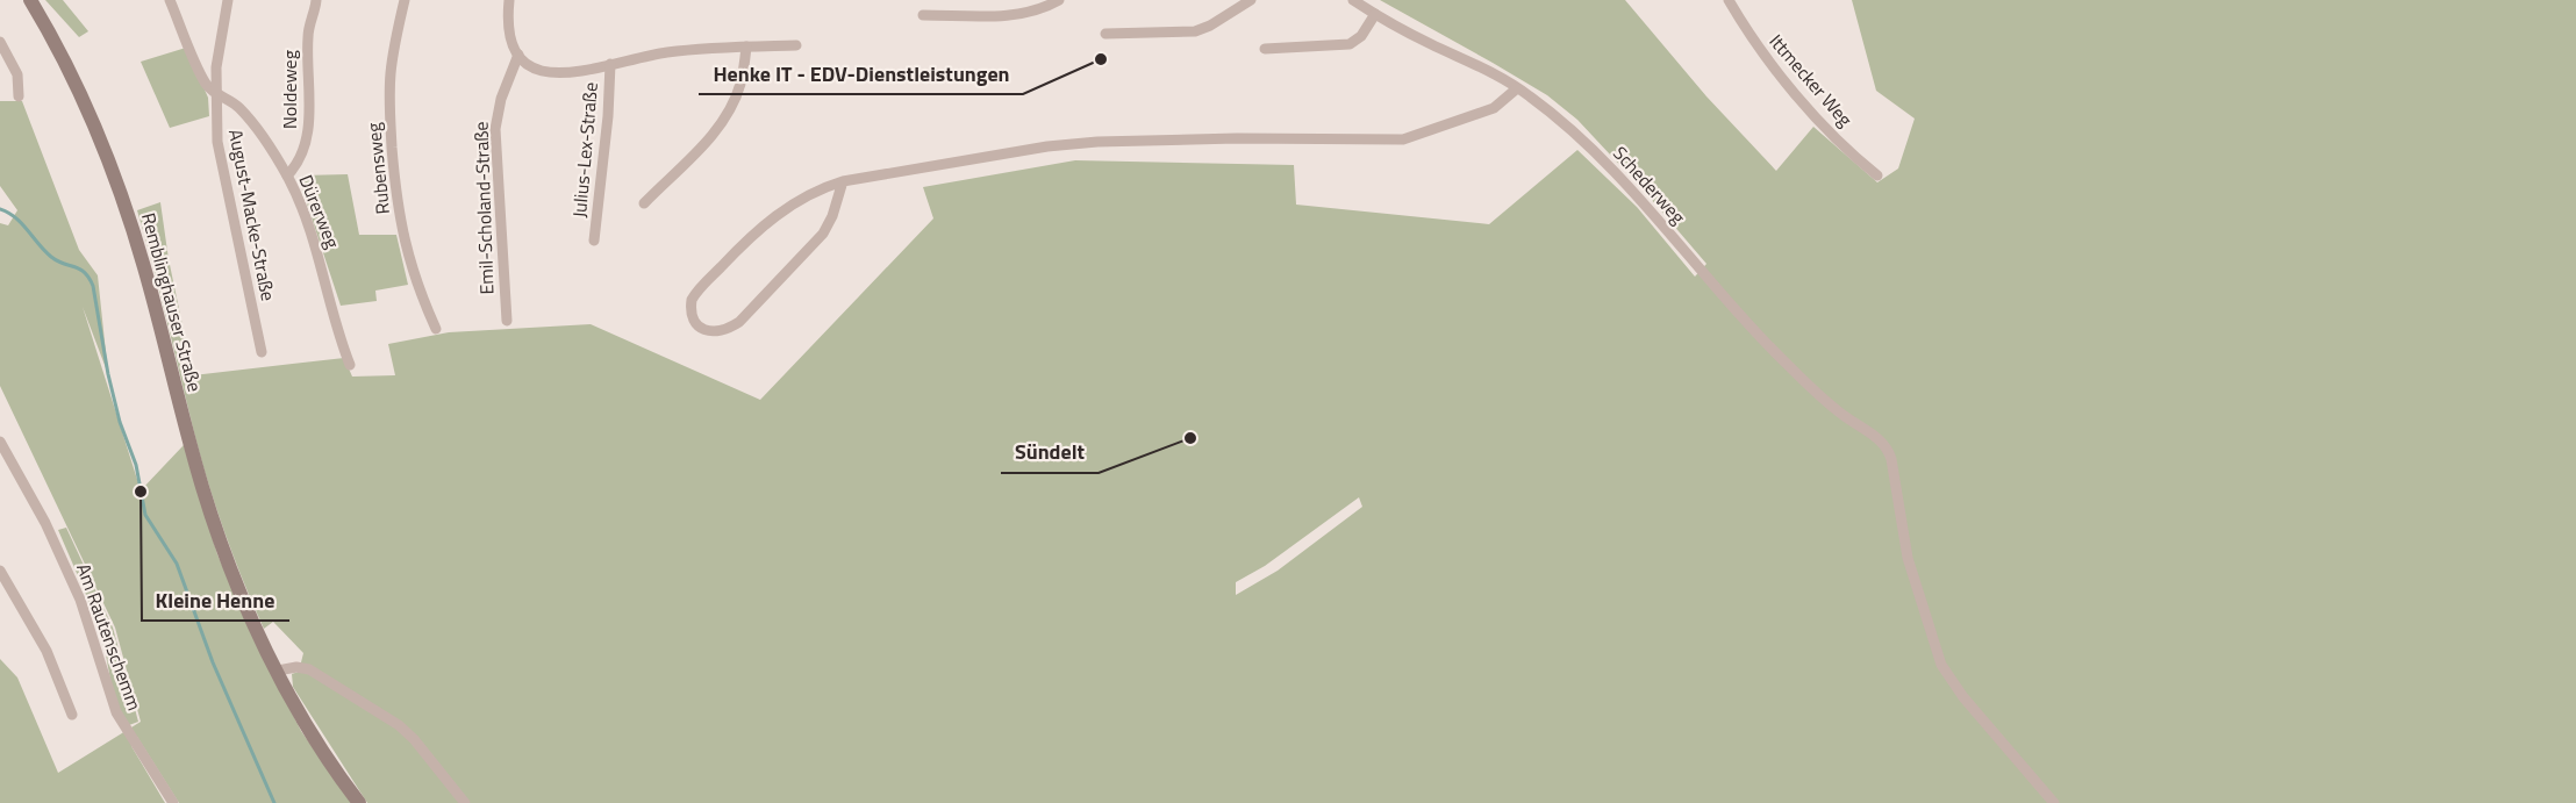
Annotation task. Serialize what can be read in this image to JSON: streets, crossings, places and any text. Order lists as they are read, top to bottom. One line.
{"streets":{"main road":["Remblinghauser Straße"],"street":["Ittmecker Weg","Noldeweg","Julius-Lex-Straße","Rubensweg","Schederweg","Emil-Scholand-Straße","Dürerweg","August-Macke-Straße","Am Rautenschemm"]},"crossings":[["Noldeweg","Dürerweg"],["Dürerweg","August-Macke-Straße"]],"places":["Henke IT - EDV-Dienstleistungen","Sündelt","Kleine Henne"]}
